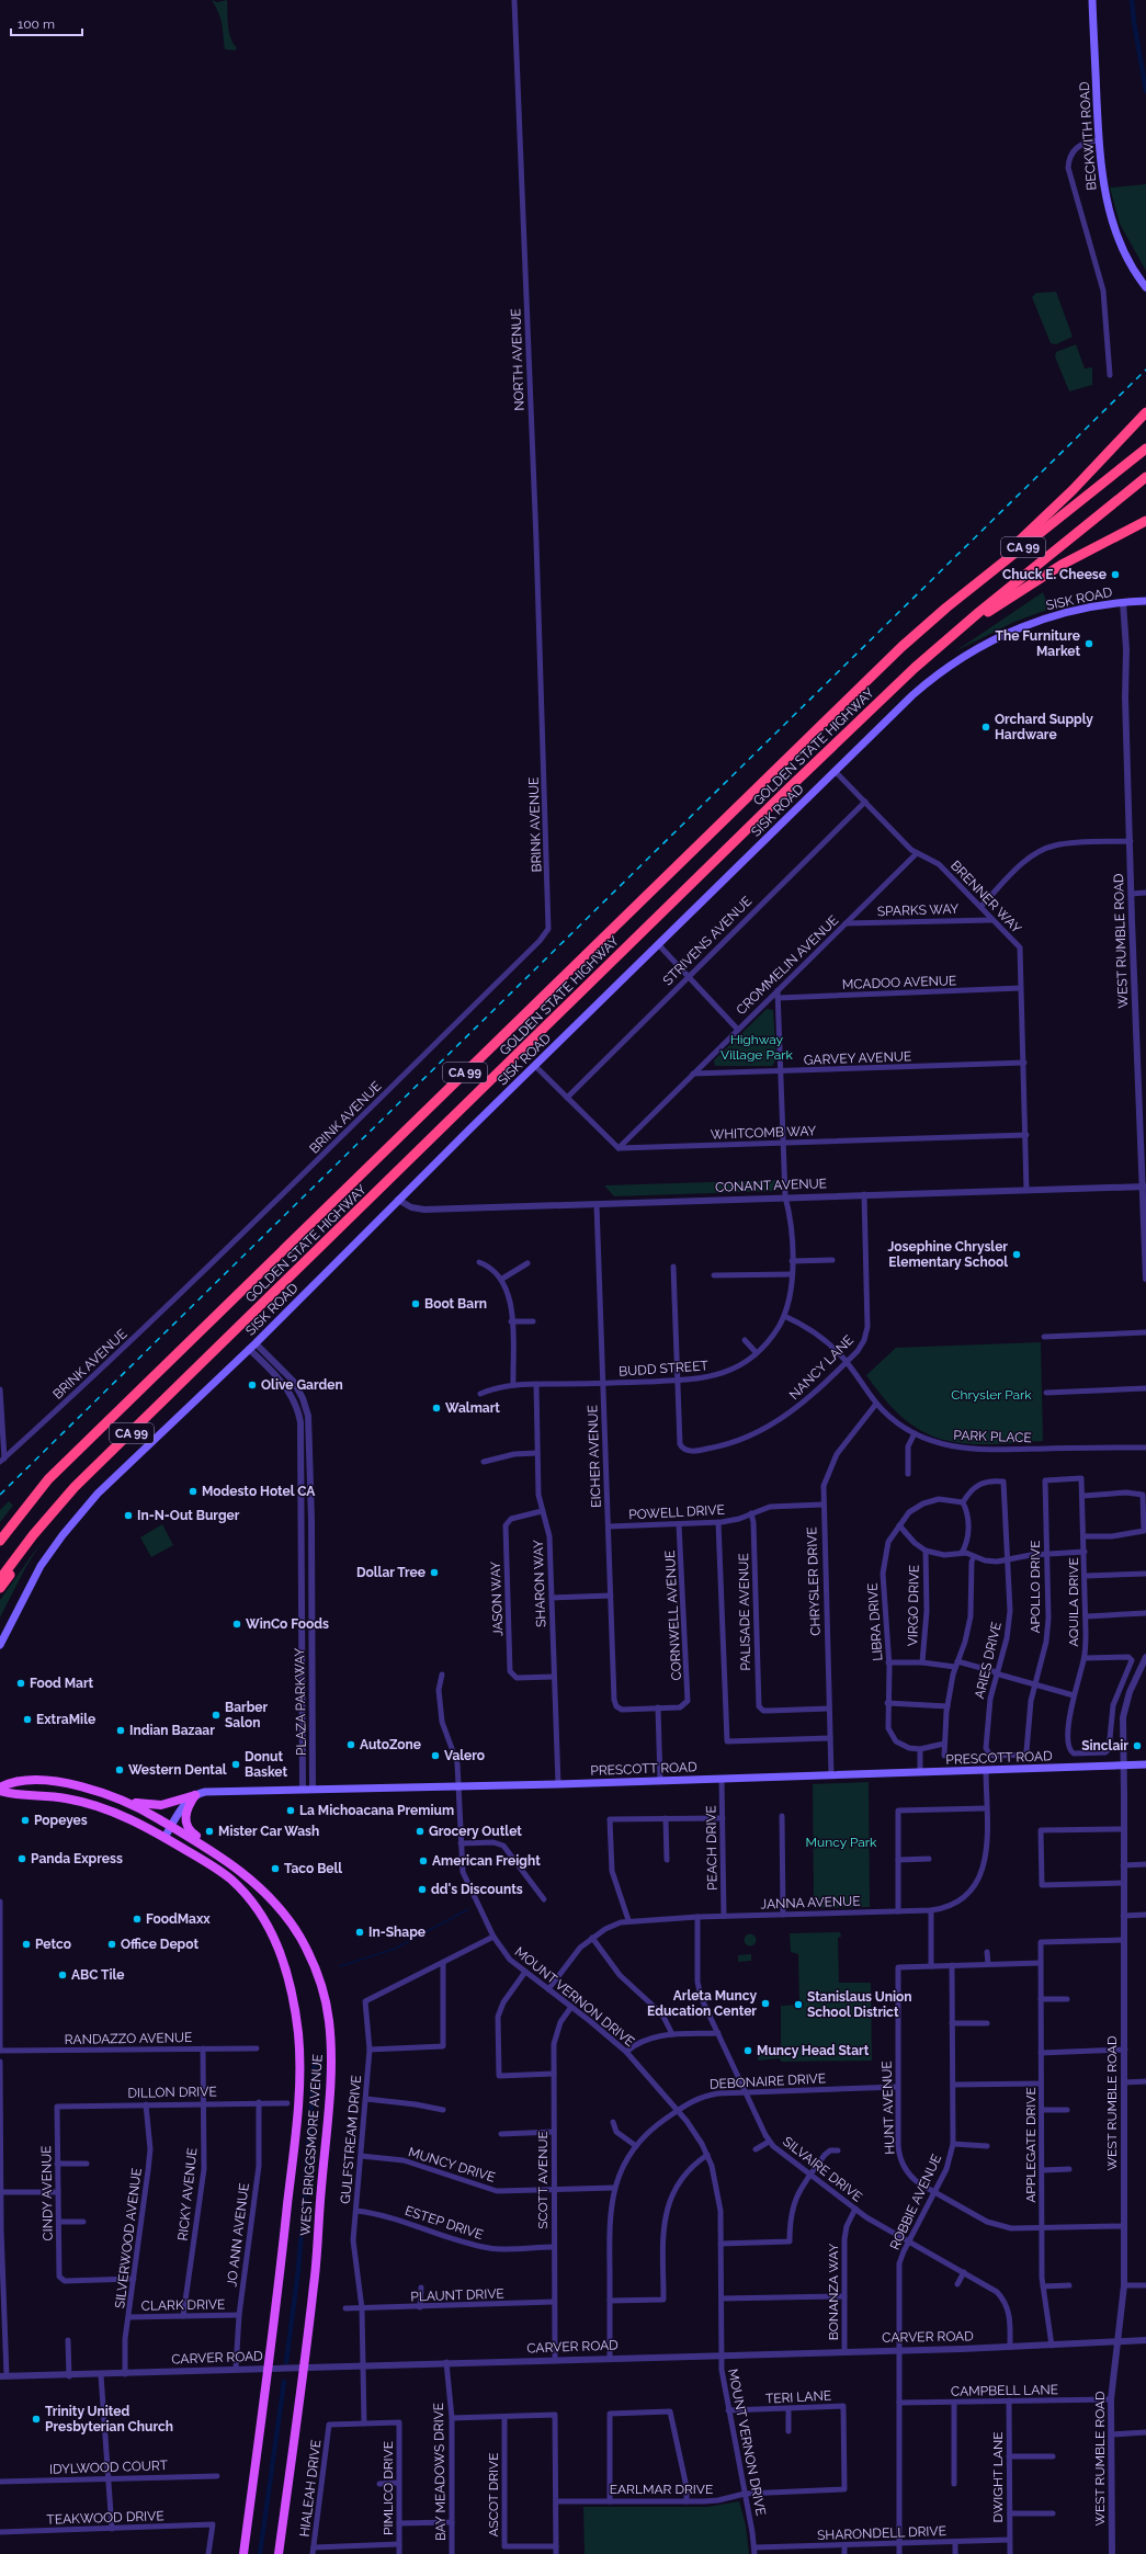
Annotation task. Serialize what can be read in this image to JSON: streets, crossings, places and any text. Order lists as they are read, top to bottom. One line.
{"streets":{"highway":["CA 99","GOLDEN STATE HIGHWAY"],"main road":["BECKWITH ROAD","SISK ROAD","PRESCOTT ROAD","WEST BRIGGSMORE AVENUE"],"street":["NORTH AVENUE","BRINK AVENUE","BRENNER WAY","SPARKS WAY","STRIVENS AVENUE","WEST RUMBLE ROAD","CROMMELIN AVENUE","MCADOO AVENUE","GARVEY AVENUE","WHITCOMB WAY","CONANT AVENUE","NANCY LANE","BUDD STREET","PARK PLACE","EICHER AVENUE","POWELL DRIVE","CHRYSLER DRIVE","SHARON WAY","APOLLO DRIVE","JASON WAY","AQUILA DRIVE","VIRGO DRIVE","PALISADE AVENUE","CORNWELL AVENUE","LIBRA DRIVE","ARIES DRIVE","PLAZA PARKWAY","PEACH DRIVE","JANNA AVENUE","MOUNT VERNON DRIVE","RANDAZZO AVENUE","DEBONAIRE DRIVE","DILLON DRIVE","HUNT AVENUE","GULFSTREAM DRIVE","APPLEGATE DRIVE","MUNCY DRIVE","SILVAIRE DRIVE","SCOTT AVENUE","CINDY AVENUE","RICKY AVENUE","ROBBIE AVENUE","ESTEP DRIVE","JO ANN AVENUE","SILVERWOOD AVENUE","BONANZA WAY","PLAUNT DRIVE","CLARK DRIVE","CARVER ROAD","CAMPBELL LANE","TERI LANE","IDYLWOOD COURT","BAY MEADOWS DRIVE","DWIGHT LANE","HIALEAH DRIVE","PIMLICO DRIVE","EARLMAR DRIVE","ASCOT DRIVE","TEAKWOOD DRIVE","SHARONDELL DRIVE"]},"crossings":[["NORTH AVENUE","BRINK AVENUE"],["SISK ROAD","BRENNER WAY"],["SISK ROAD","WEST RUMBLE ROAD"],["SISK ROAD","CONANT AVENUE"],["SISK ROAD","PLAZA PARKWAY"],["BRENNER WAY","SPARKS WAY"],["BRENNER WAY","STRIVENS AVENUE"],["BRENNER WAY","CROMMELIN AVENUE"],["BRENNER WAY","MCADOO AVENUE"],["BRENNER WAY","GARVEY AVENUE"],["BRENNER WAY","WHITCOMB WAY"],["BRENNER WAY","CONANT AVENUE"],["SPARKS WAY","CROMMELIN AVENUE"],["WEST RUMBLE ROAD","CONANT AVENUE"],["WEST RUMBLE ROAD","PRESCOTT ROAD"],["WEST RUMBLE ROAD","HUNT AVENUE"],["WEST RUMBLE ROAD","APPLEGATE DRIVE"],["WEST RUMBLE ROAD","CARVER ROAD"],["WEST RUMBLE ROAD","CAMPBELL LANE"],["CROMMELIN AVENUE","GARVEY AVENUE"],["CROMMELIN AVENUE","WHITCOMB WAY"],["CROMMELIN AVENUE","BUDD STREET"],["MCADOO AVENUE","BUDD STREET"],["GARVEY AVENUE","BUDD STREET"],["WHITCOMB WAY","BUDD STREET"],["CONANT AVENUE","NANCY LANE"],["CONANT AVENUE","BUDD STREET"],["CONANT AVENUE","EICHER AVENUE"],["NANCY LANE","BUDD STREET"],["NANCY LANE","PARK PLACE"],["BUDD STREET","PARK PLACE"],["BUDD STREET","EICHER AVENUE"],["BUDD STREET","SHARON WAY"],["PARK PLACE","CHRYSLER DRIVE"],["EICHER AVENUE","POWELL DRIVE"],["EICHER AVENUE","CORNWELL AVENUE"],["POWELL DRIVE","CHRYSLER DRIVE"],["POWELL DRIVE","PALISADE AVENUE"],["POWELL DRIVE","CORNWELL AVENUE"],["CHRYSLER DRIVE","PALISADE AVENUE"],["CHRYSLER DRIVE","PRESCOTT ROAD"],["SHARON WAY","JASON WAY"],["SHARON WAY","PRESCOTT ROAD"],["APOLLO DRIVE","AQUILA DRIVE"],["APOLLO DRIVE","ARIES DRIVE"],["VIRGO DRIVE","LIBRA DRIVE"],["VIRGO DRIVE","ARIES DRIVE"],["LIBRA DRIVE","ARIES DRIVE"],["PLAZA PARKWAY","PRESCOTT ROAD"],["PRESCOTT ROAD","PEACH DRIVE"],["PRESCOTT ROAD","JANNA AVENUE"],["PRESCOTT ROAD","MOUNT VERNON DRIVE"],["PEACH DRIVE","JANNA AVENUE"],["JANNA AVENUE","MOUNT VERNON DRIVE"],["JANNA AVENUE","SILVAIRE DRIVE"],["MOUNT VERNON DRIVE","DEBONAIRE DRIVE"],["MOUNT VERNON DRIVE","GULFSTREAM DRIVE"],["MOUNT VERNON DRIVE","SCOTT AVENUE"],["MOUNT VERNON DRIVE","CARVER ROAD"],["MOUNT VERNON DRIVE","TERI LANE"],["MOUNT VERNON DRIVE","EARLMAR DRIVE"],["MOUNT VERNON DRIVE","SHARONDELL DRIVE"],["RANDAZZO AVENUE","RICKY AVENUE"],["DEBONAIRE DRIVE","HUNT AVENUE"],["DEBONAIRE DRIVE","MUNCY DRIVE"],["DEBONAIRE DRIVE","SILVAIRE DRIVE"],["DEBONAIRE DRIVE","CARVER ROAD"],["DILLON DRIVE","CINDY AVENUE"],["DILLON DRIVE","RICKY AVENUE"],["DILLON DRIVE","JO ANN AVENUE"],["DILLON DRIVE","SILVERWOOD AVENUE"],["HUNT AVENUE","APPLEGATE DRIVE"],["HUNT AVENUE","ROBBIE AVENUE"],["GULFSTREAM DRIVE","MUNCY DRIVE"],["GULFSTREAM DRIVE","ESTEP DRIVE"],["GULFSTREAM DRIVE","PLAUNT DRIVE"],["GULFSTREAM DRIVE","CARVER ROAD"],["GULFSTREAM DRIVE","HIALEAH DRIVE"],["GULFSTREAM DRIVE","PIMLICO DRIVE"],["WEST BRIGGSMORE AVENUE","CARVER ROAD"],["APPLEGATE DRIVE","CARVER ROAD"],["MUNCY DRIVE","SCOTT AVENUE"],["SILVAIRE DRIVE","ROBBIE AVENUE"],["SILVAIRE DRIVE","BONANZA WAY"],["SILVAIRE DRIVE","CARVER ROAD"],["SCOTT AVENUE","ESTEP DRIVE"],["SCOTT AVENUE","PLAUNT DRIVE"],["SCOTT AVENUE","CARVER ROAD"],["CINDY AVENUE","SILVERWOOD AVENUE"],["RICKY AVENUE","CLARK DRIVE"],["ROBBIE AVENUE","CARVER ROAD"],["ROBBIE AVENUE","CAMPBELL LANE"],["ROBBIE AVENUE","SHARONDELL DRIVE"],["JO ANN AVENUE","CLARK DRIVE"],["JO ANN AVENUE","CARVER ROAD"],["SILVERWOOD AVENUE","CLARK DRIVE"],["SILVERWOOD AVENUE","CARVER ROAD"],["BONANZA WAY","CARVER ROAD"],["CARVER ROAD","BAY MEADOWS DRIVE"],["CAMPBELL LANE","DWIGHT LANE"],["TERI LANE","EARLMAR DRIVE"],["DWIGHT LANE","SHARONDELL DRIVE"],["HIALEAH DRIVE","PIMLICO DRIVE"]],"parks":["Highway Village Park","Chrysler Park","Muncy Park"],"places":["Chuck E. Cheese","The Furniture Market","Orchard Supply Hardware","Josephine Chrysler Elementary School","Boot Barn","Olive Garden","Walmart","Modesto Hotel CA","In-N-Out Burger","Dollar Tree","WinCo Foods","Food Mart","Barber Salon","ExtraMile","Indian Bazaar","AutoZone","Sinclair","Valero","Donut Basket","Western Dental","La Michoacana Premium","Popeyes","Mister Car Wash","Grocery Outlet","Panda Express","American Freight","Taco Bell","dd's Discounts","FoodMaxx","In-Shape","Petco","Office Depot","ABC Tile","Arleta Muncy Education Center","Stanislaus Union School District","Muncy Head Start","Trinity United Presbyterian Church"],"scale_bar":"100 m"}
